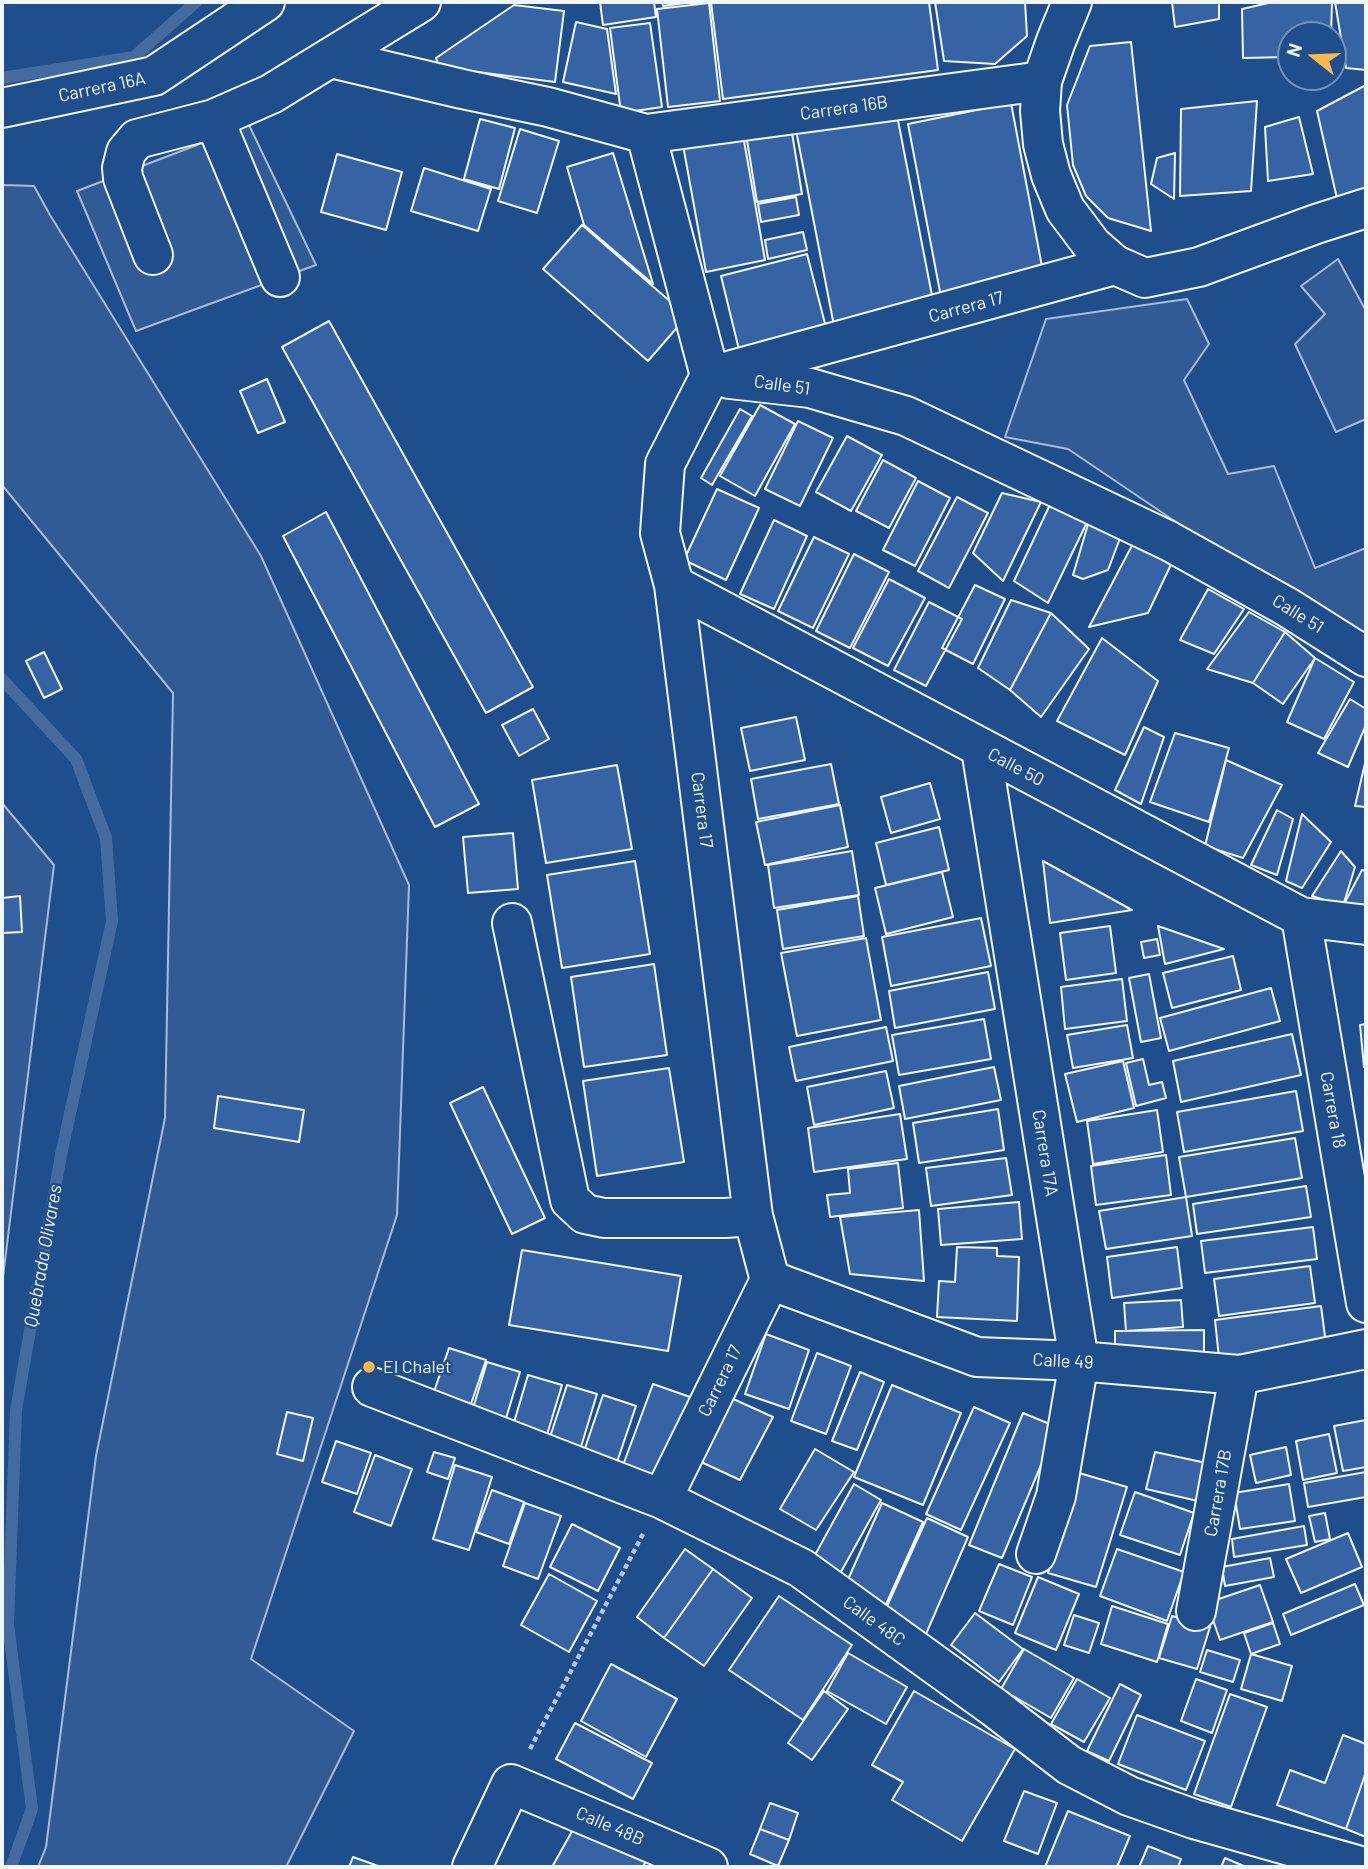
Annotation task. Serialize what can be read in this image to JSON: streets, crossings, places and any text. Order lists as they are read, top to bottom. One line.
{"streets":{"street":["Carrera 16A","Carrera 16B","Carrera 17","Calle 51","Calle 50","Carrera 18","Carrera 17A","Calle 49","Carrera 17B","Calle 48C","Calle 48B"]},"crossings":[["Carrera 17","Calle 51"],["Carrera 17","Calle 50"],["Carrera 17","Calle 49"],["Carrera 17","Calle 48C"],["Calle 50","Carrera 18"],["Calle 50","Carrera 17A"],["Carrera 17A","Calle 49"],["Calle 49","Carrera 17B"]],"water":["Quebrada Olivares"],"places":["El Chalet"],"north":"left"}
